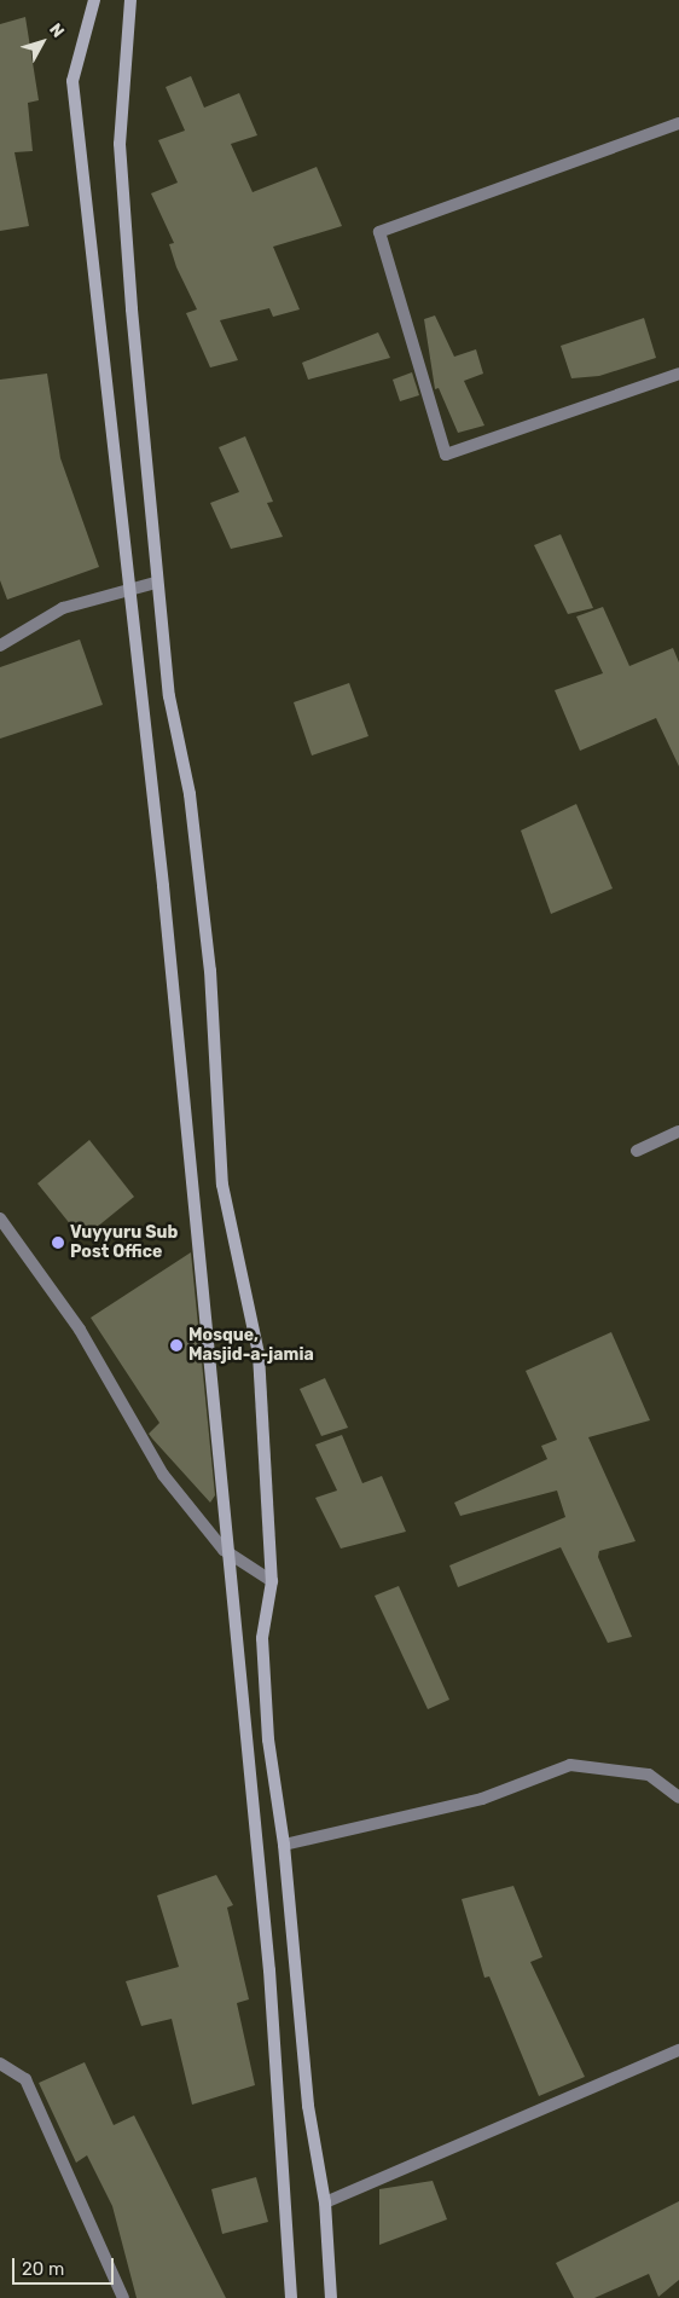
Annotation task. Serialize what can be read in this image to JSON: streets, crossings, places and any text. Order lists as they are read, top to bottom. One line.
{"places":["Vuyyuru Sub Post Office","Mosque, Masjid-a-jamia"],"scale_bar":"20 m","north":"top right"}
